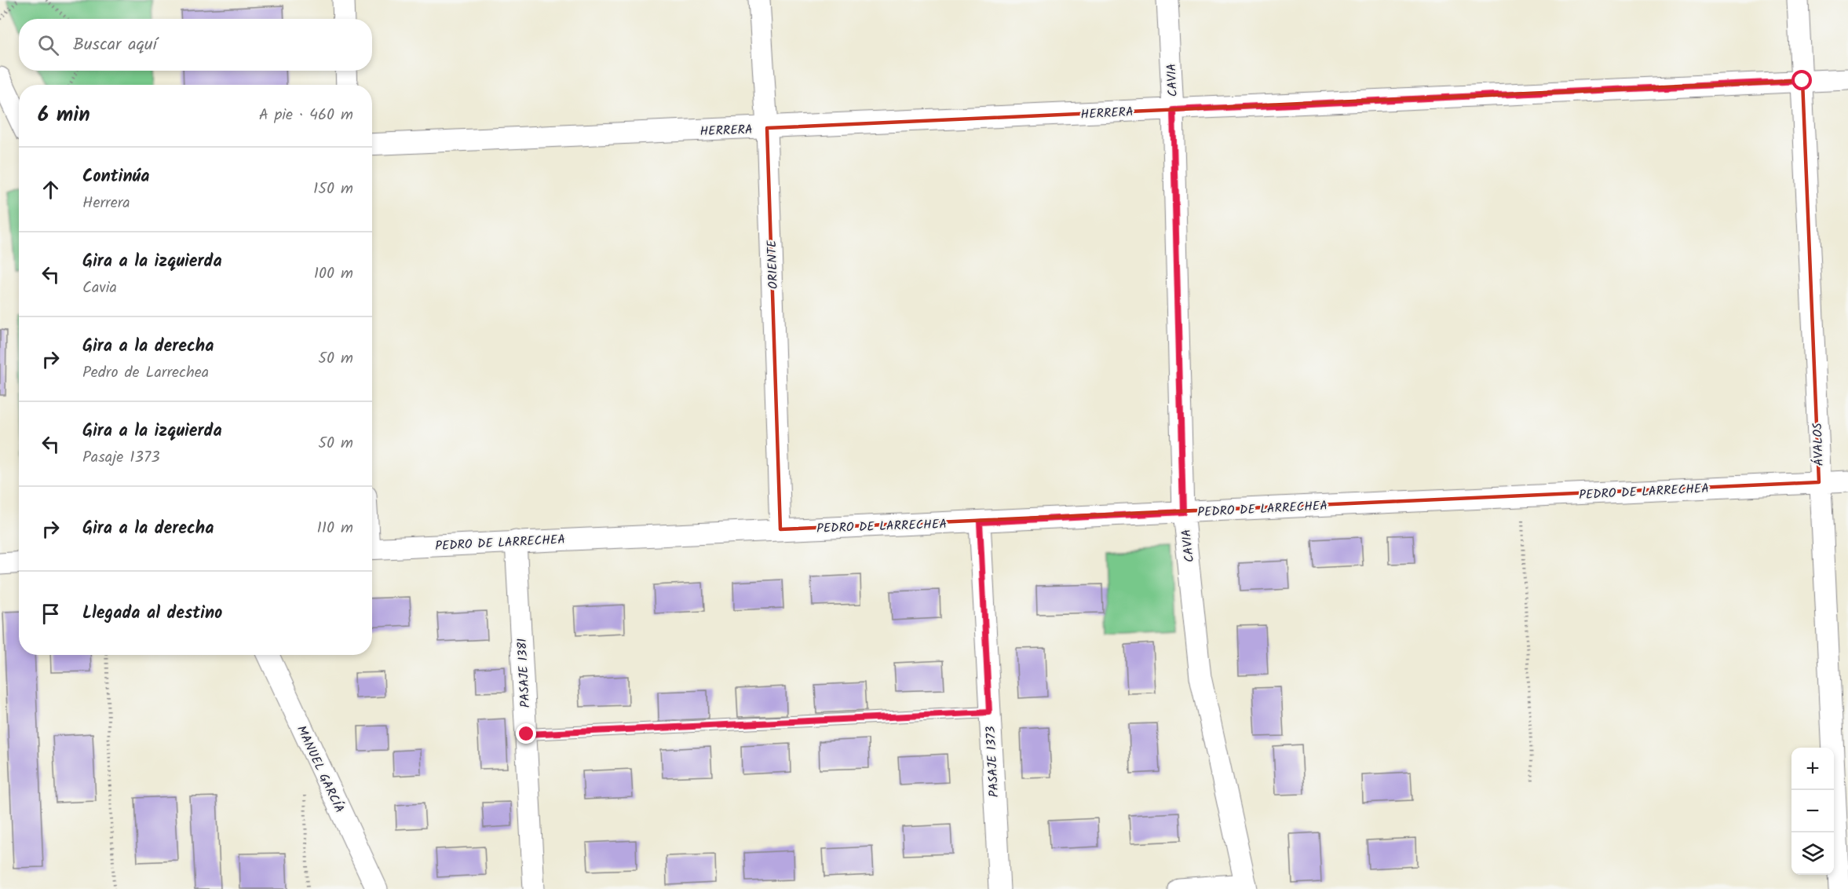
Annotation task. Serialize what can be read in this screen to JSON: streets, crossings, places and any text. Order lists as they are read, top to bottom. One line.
{"streets":{"street":["CAVIA","HERRERA","ORIENTE","ÁVALOS","PEDRO DE LARRECHEA","PASAJE 1381","PASAJE 1373","MANUEL GARCÍA"]},"crossings":[["CAVIA","HERRERA"],["CAVIA","PEDRO DE LARRECHEA"],["HERRERA","ORIENTE"],["HERRERA","ÁVALOS"],["ORIENTE","PEDRO DE LARRECHEA"],["ÁVALOS","PEDRO DE LARRECHEA"],["PEDRO DE LARRECHEA","PASAJE 1381"],["PEDRO DE LARRECHEA","PASAJE 1373"]],"page":{"search":"Buscar aquí","heading":["6 min","A pie · 460 m"],"list":[["Continúa","Herrera","150 m"],["Gira a la izquierda","Cavia","100 m"],["Gira a la derecha","Pedro de Larrechea","50 m"],["Gira a la izquierda","Pasaje 1373","50 m"],["Gira a la derecha","110 m"],"Llegada al destino"],"map_buttons":["+","−"]}}
